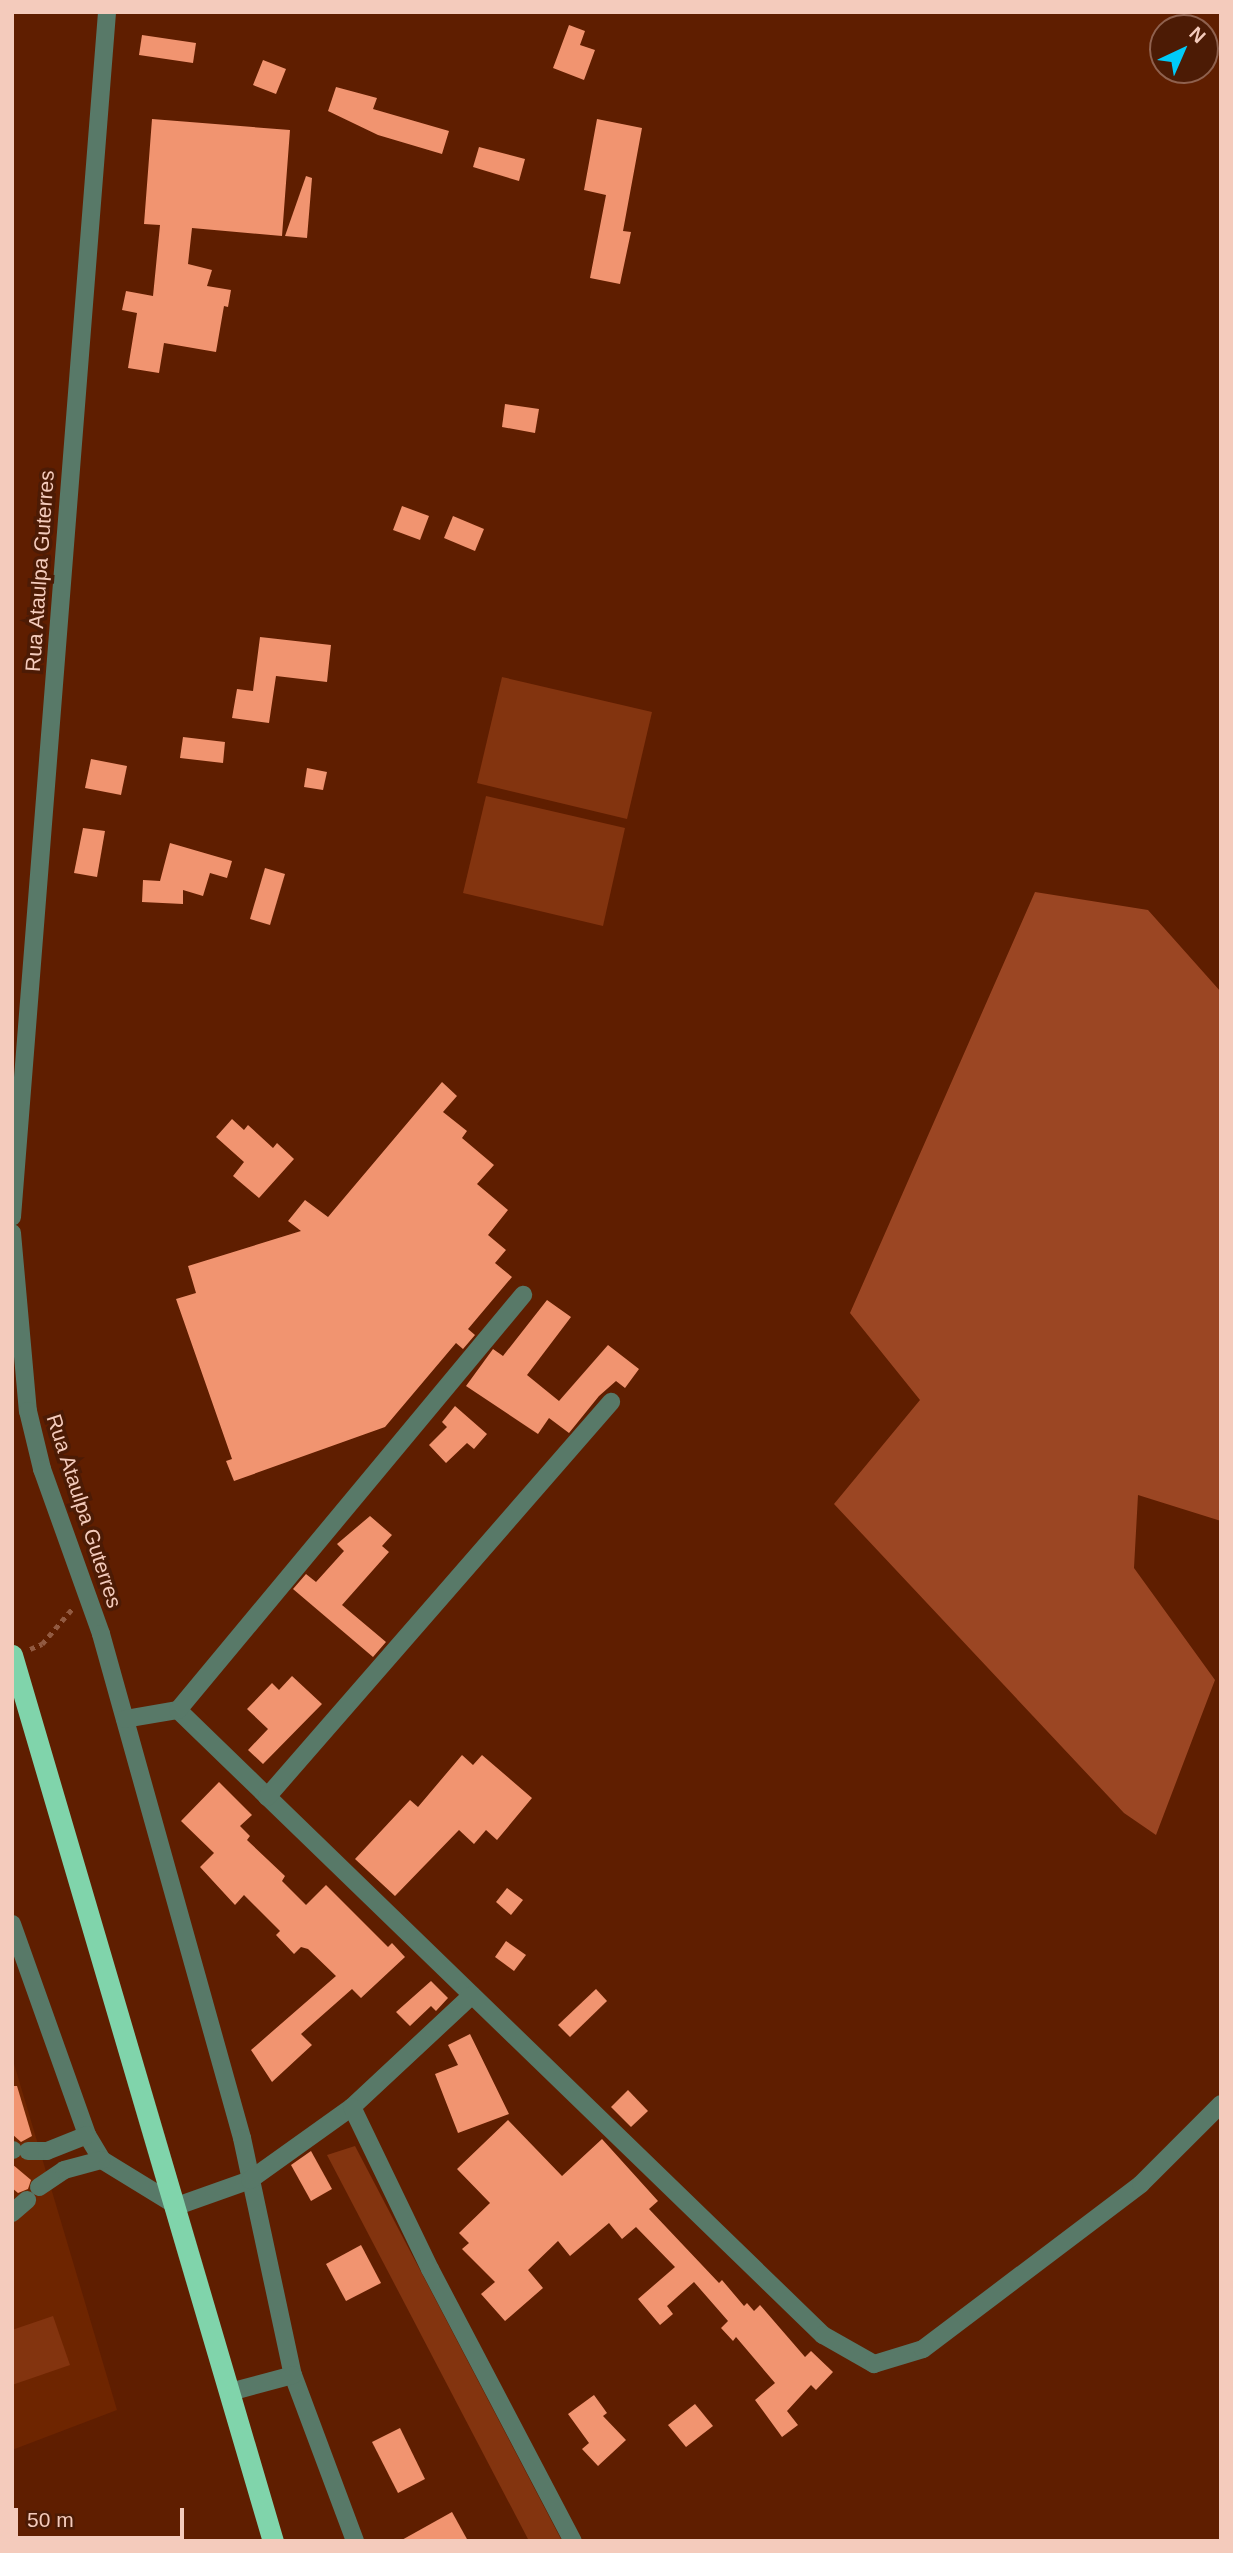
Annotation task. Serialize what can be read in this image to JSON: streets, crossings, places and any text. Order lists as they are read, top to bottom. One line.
{"streets":{"street":["Rua Ataulpa Guterres"]},"scale_bar":"50 m","north":"top right"}
